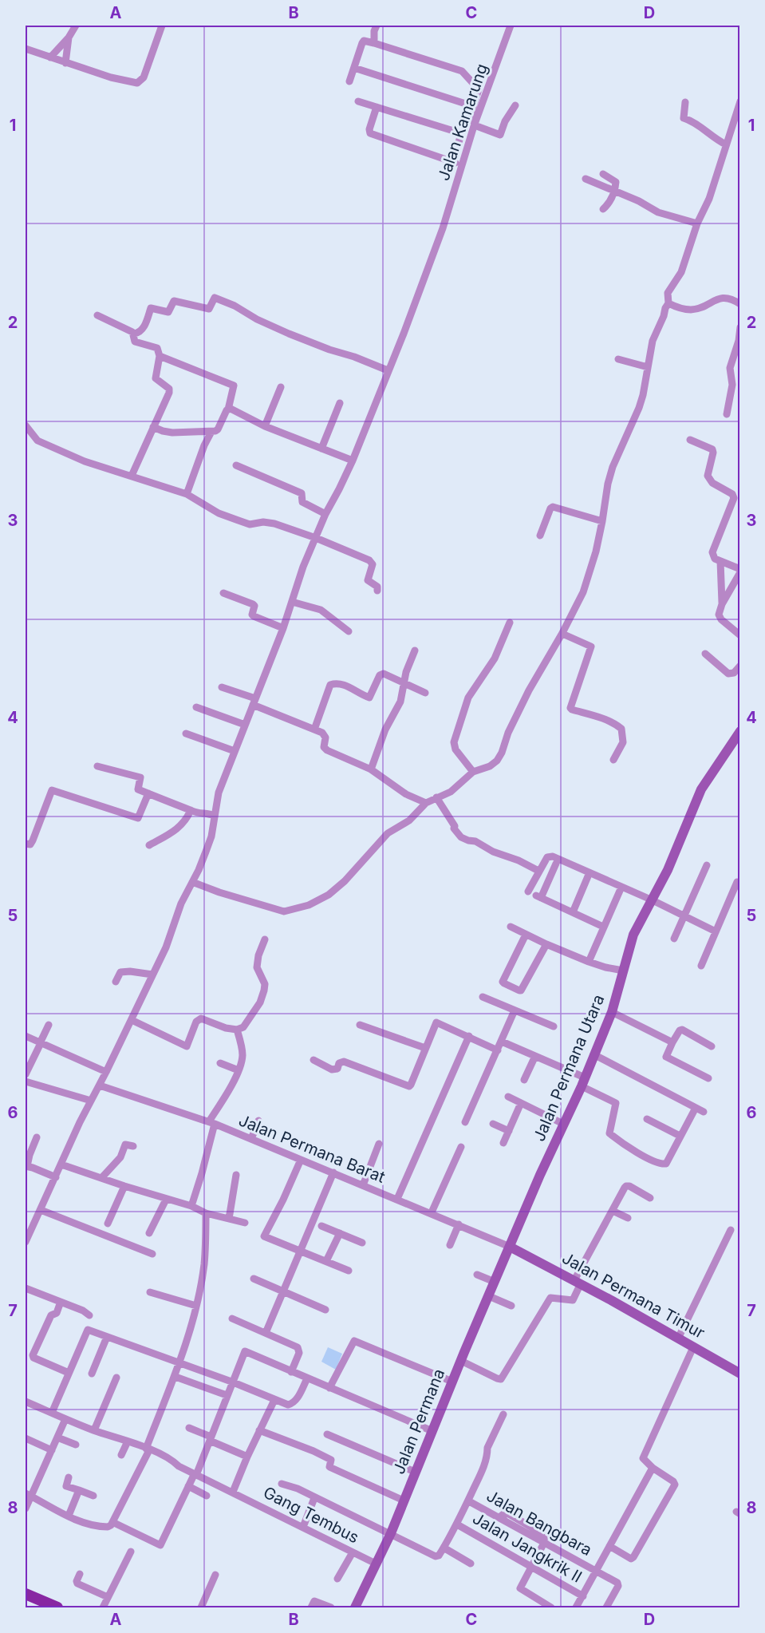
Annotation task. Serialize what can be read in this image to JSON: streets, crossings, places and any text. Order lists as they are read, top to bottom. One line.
{"streets":{"street":["Jalan Kamarung","Jalan Permana Utara","Jalan Permana Barat","Jalan Permana Timur","Jalan Permana","Gang Tembus","Jalan Bangbara","Jalan Jangkrik II"]},"crossings":[["Jalan Kamarung","Jalan Permana Barat"],["Jalan Permana Utara","Jalan Permana Barat"],["Jalan Permana Utara","Jalan Permana Timur"],["Jalan Permana Utara","Jalan Permana"],["Jalan Permana Barat","Jalan Permana Timur"],["Jalan Permana Barat","Jalan Permana"],["Jalan Permana Timur","Jalan Permana"],["Jalan Permana","Gang Tembus"]],"grid":{"columns":["A","B","C","D"],"rows":["1","2","3","4","5","6","7","8"]}}
